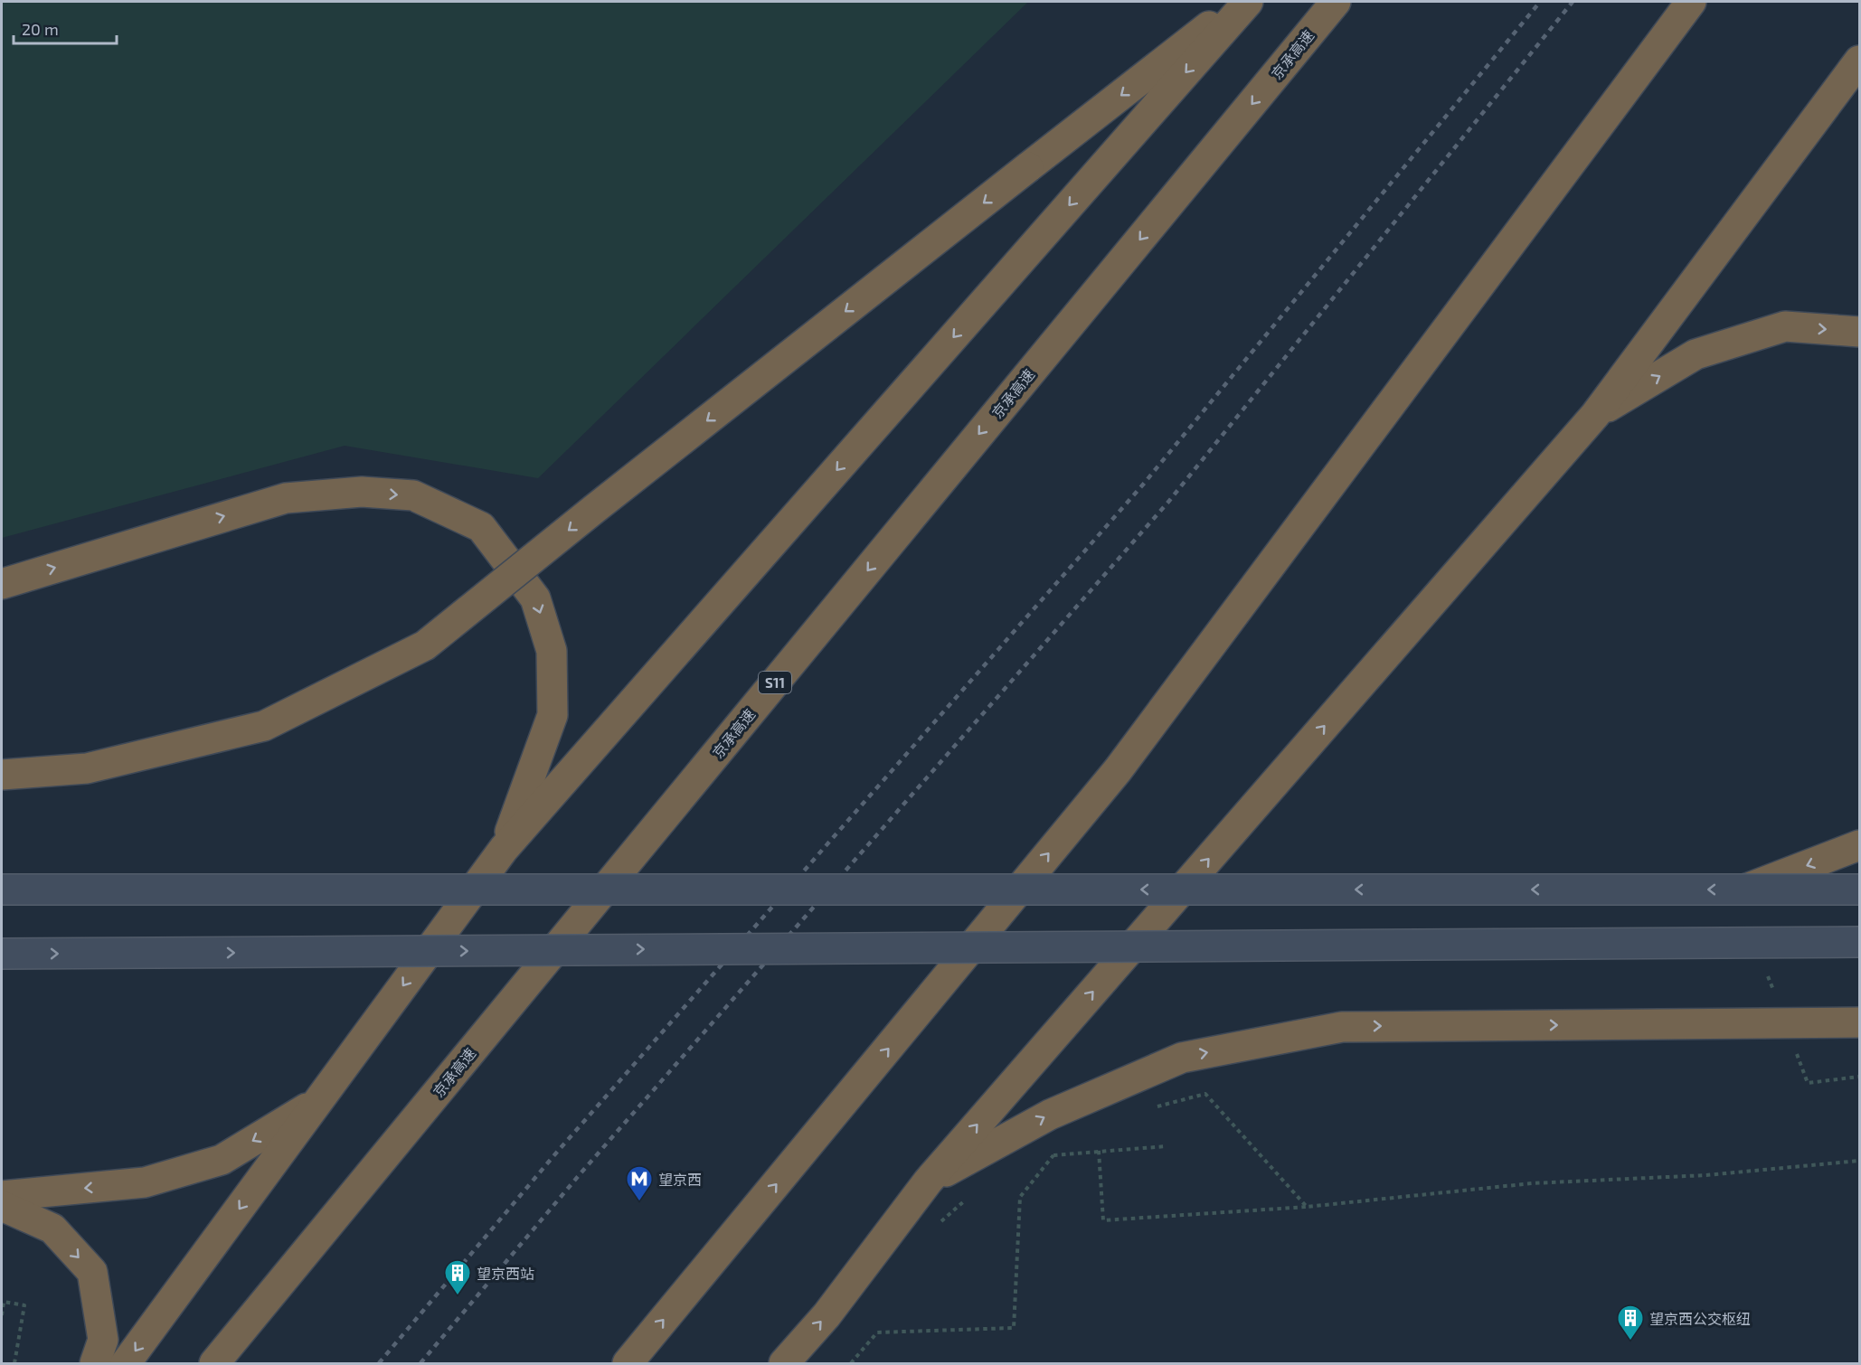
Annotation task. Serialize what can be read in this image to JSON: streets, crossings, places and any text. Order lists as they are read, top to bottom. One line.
{"streets":{"highway":["京承高速","S11"]},"places":{"metro station":["望京西"],"building":["望京西站","望京西公交枢纽"]},"scale_bar":"20 m"}
